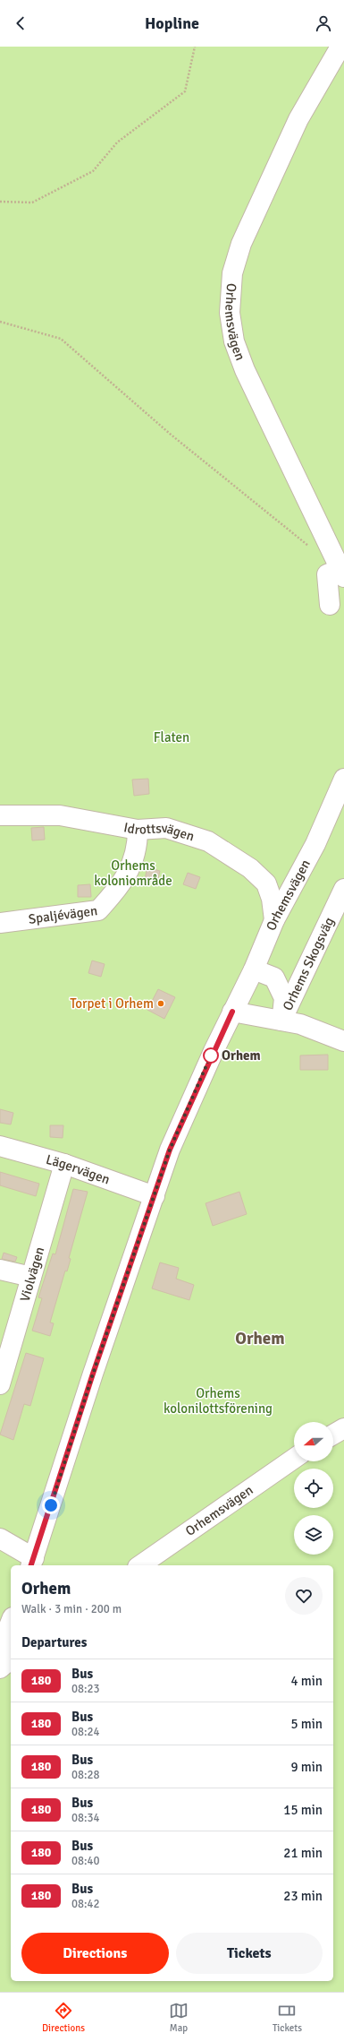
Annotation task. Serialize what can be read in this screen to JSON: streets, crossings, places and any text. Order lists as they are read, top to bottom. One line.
{"streets":{"street":["Orhemsvägen","Idrottsvägen","Spaljévägen","Orhems Skogsväg","Lägervägen","Violvägen"]},"crossings":[["Orhemsvägen","Idrottsvägen"],["Orhemsvägen","Lägervägen"],["Idrottsvägen","Spaljévägen"],["Lägervägen","Violvägen"]],"districts":["Orhem"],"parks":["Flaten","Orhems koloniområde","Orhems kolonilottsförening"],"places":["Torpet i Orhem","Orhem"],"lines":["bus line 180"],"north":"left","page":{"header":"Hopline","heading":[["Orhem","Walk · 3 min · 200 m"],"Departures"],"list":[{"mark":"180","name":"Bus","note":"08:23","value":"4 min"},{"mark":"180","name":"Bus","note":"08:24","value":"5 min"},{"mark":"180","name":"Bus","note":"08:28","value":"9 min"},{"mark":"180","name":"Bus","note":"08:34","value":"15 min"},{"mark":"180","name":"Bus","note":"08:40","value":"21 min"},{"mark":"180","name":"Bus","note":"08:42","value":"23 min"}],"buttons":["Directions","Tickets"],"tabs":["Directions","Map","Tickets"]}}
